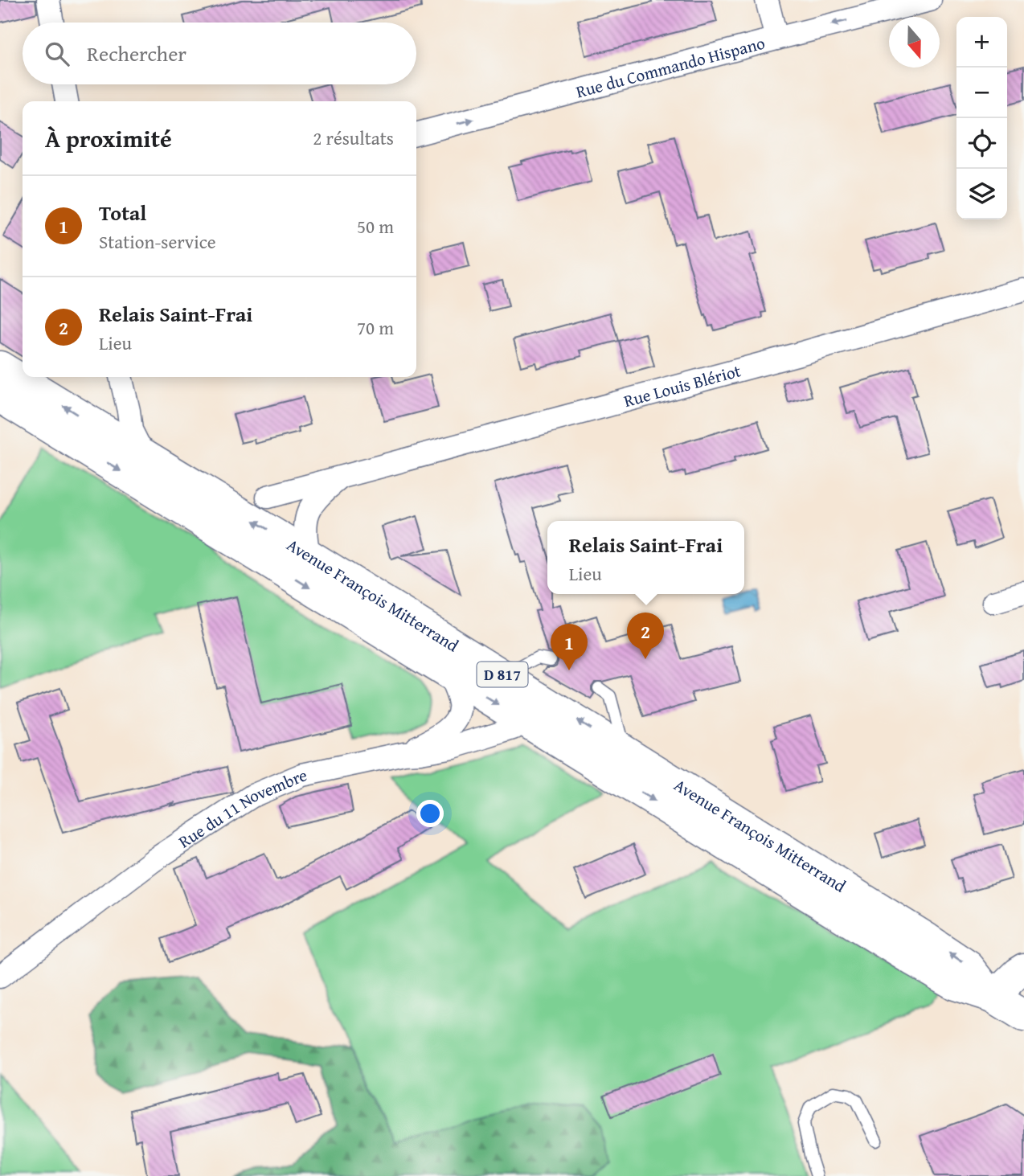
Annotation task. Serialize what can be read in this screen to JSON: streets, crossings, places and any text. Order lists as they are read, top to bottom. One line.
{"streets":{"main road":["Avenue François Mitterrand","D 817"],"street":["Rue du Commando Hispano","Rue Louis Blériot","Rue du 11 Novembre"]},"crossings":[["Rue Louis Blériot","Avenue François Mitterrand"],["Avenue François Mitterrand","Rue du 11 Novembre"]],"north":"bottom","page":{"map_buttons":["+","−"],"search":"Rechercher","heading":["À proximité","2 résultats"],"list":[{"mark":"1","name":"Total","note":"Station-service","value":"50 m"},{"mark":"2","name":"Relais Saint-Frai","note":"Lieu","value":"70 m"}],"popup":["Relais Saint-Frai","Lieu"],"pins":["2","1"]}}
